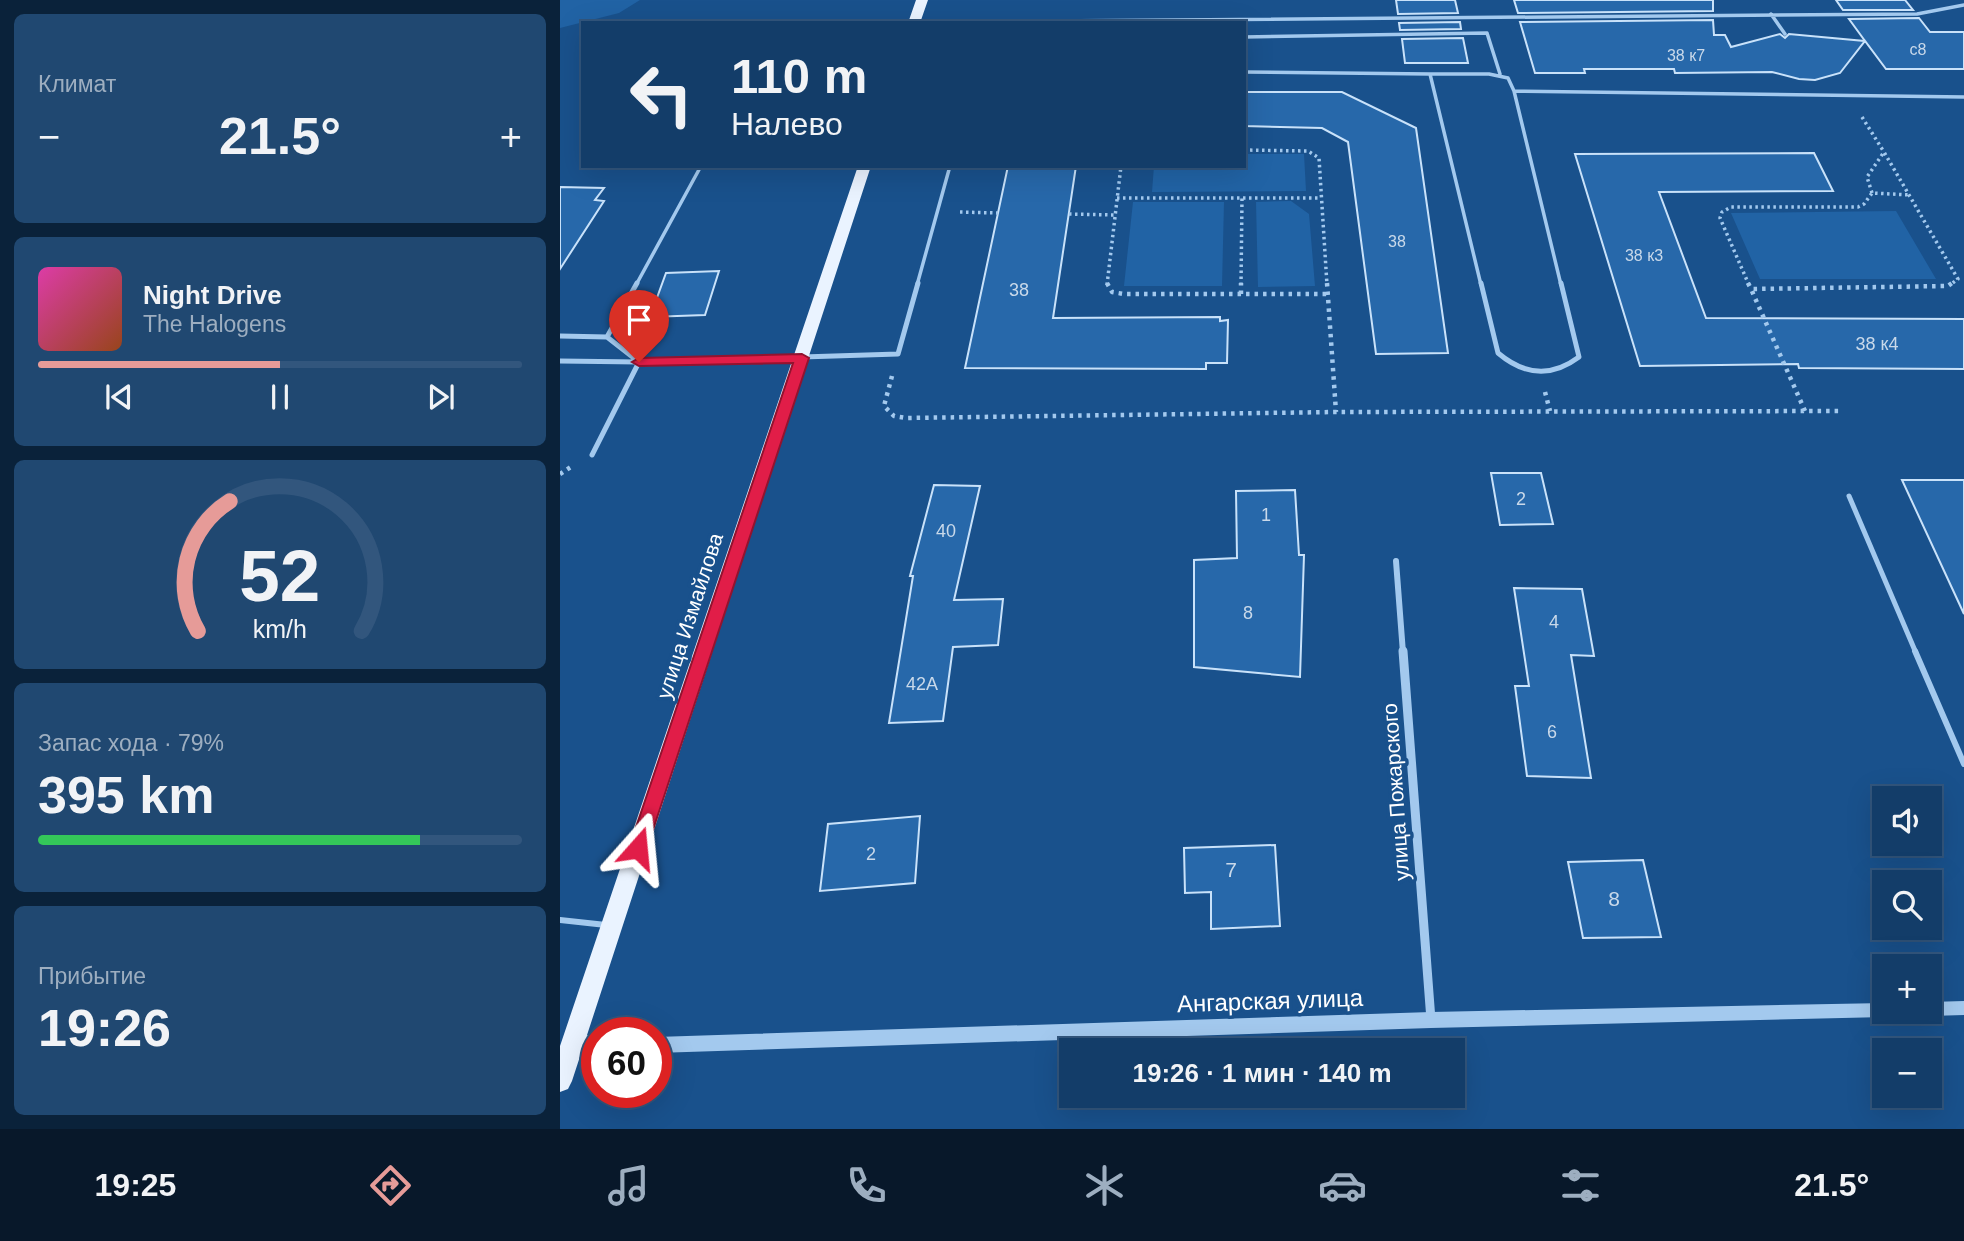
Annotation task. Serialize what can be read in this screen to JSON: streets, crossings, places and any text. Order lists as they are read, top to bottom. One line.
{"streets":{"main road":["улица Измайлова"],"street":["улица Пожарского","Ангарская улица"]},"crossings":[["улица Пожарского","Ангарская улица"]],"house_numbers":["с8","38 к7","38","38 к3","38","38 к4","2","1","40","8","4","42А","6","2","7","8"],"page":{"tile":["Климат",["Запас хода · 79%","395 km"],["Прибытие","19:26"]],"turn":["110 m","Налево"],"heat":["−","21.5°","+"],"song":["Night Drive","The Halogens"],"map_buttons":["+","−"],"limit":"60","trip":"19:26 · 1 мин · 140 m","tabs":["19:25","21.5°"],"gauge":["52","km/h"]}}
